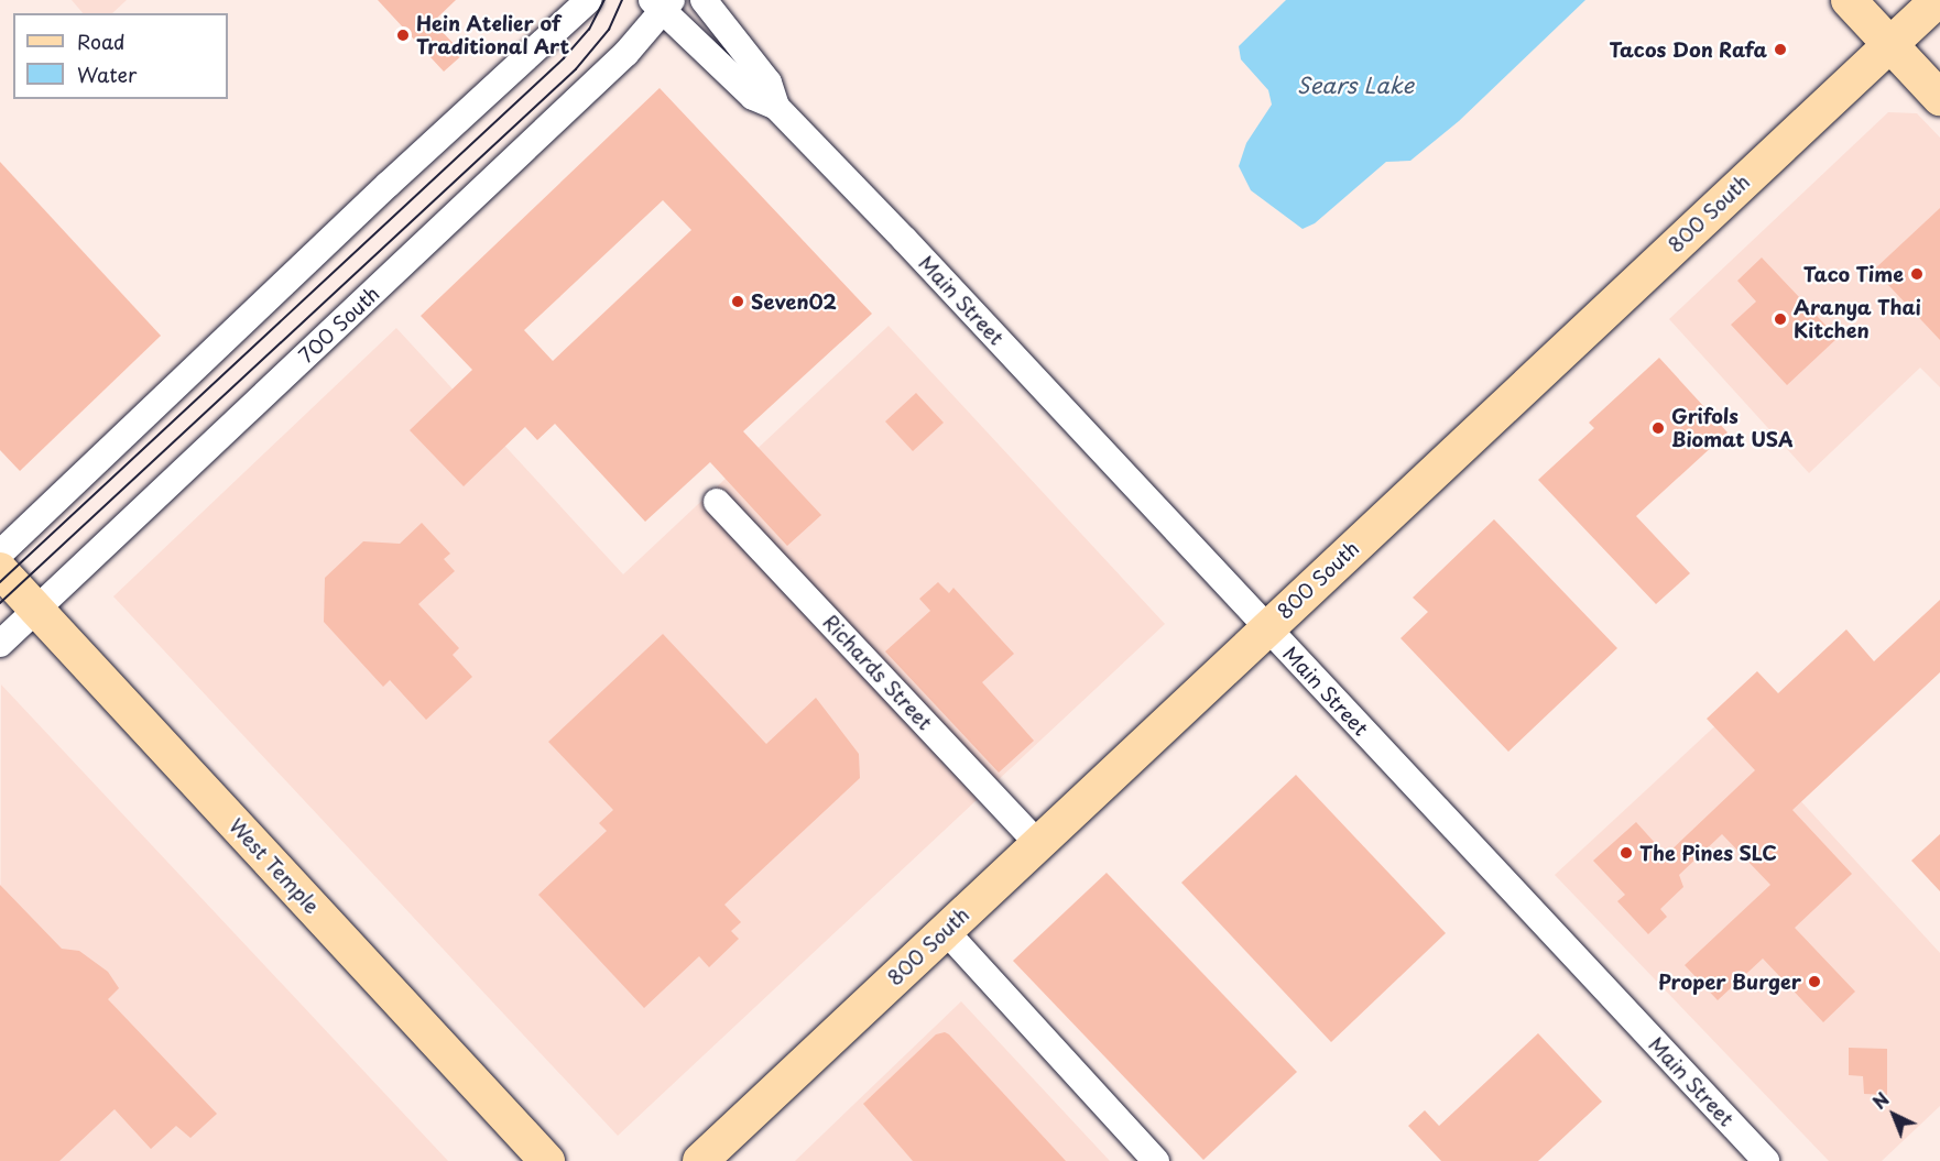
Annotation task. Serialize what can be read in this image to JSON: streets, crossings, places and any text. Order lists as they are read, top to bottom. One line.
{"streets":{"main road":["800 South","West Temple"],"street":["Main Street","700 South","Richards Street"]},"crossings":[["800 South","Main Street"],["800 South","Richards Street"],["Main Street","700 South"],["700 South","West Temple"]],"water":["Sears Lake"],"places":["Hein Atelier of Traditional Art","Tacos Don Rafa","Taco Time","Seven02","Aranya Thai Kitchen","Grifols Biomat USA","The Pines SLC","Proper Burger"],"legend":["Road","Water"],"north":"top left"}
